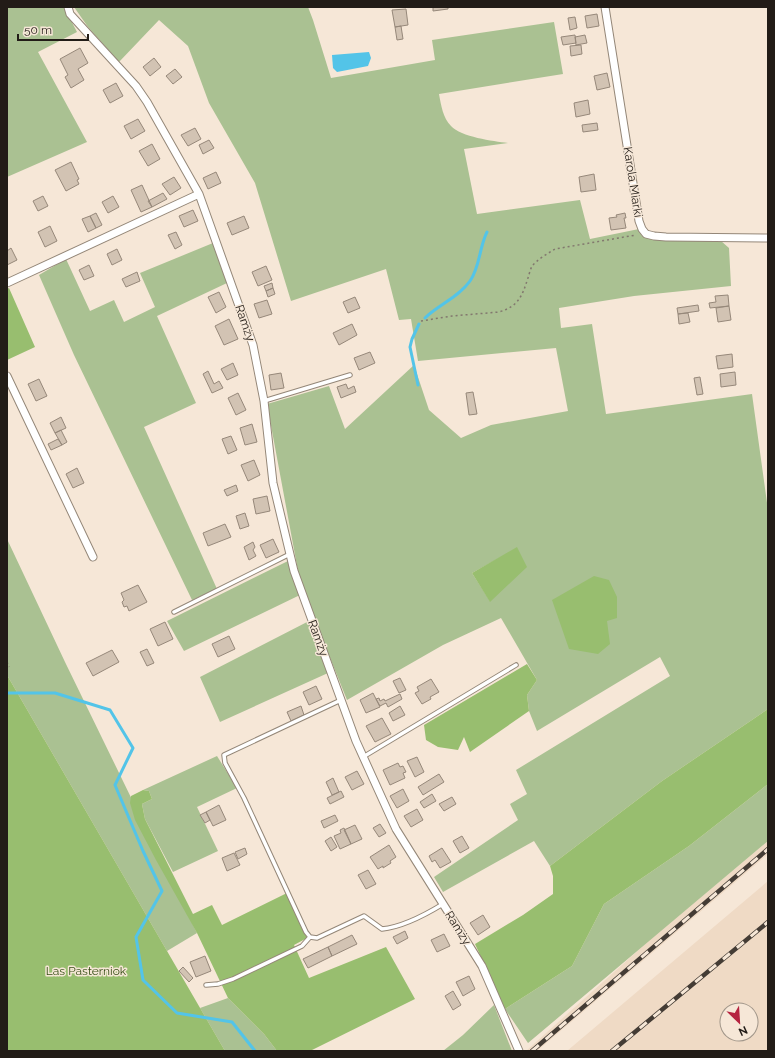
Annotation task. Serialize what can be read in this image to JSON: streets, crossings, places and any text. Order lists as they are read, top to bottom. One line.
{"streets":{"street":["Karola Miarki","Ramży"]},"parks":["Las Pasterniok"],"scale_bar":"50 m","north":"bottom right"}
